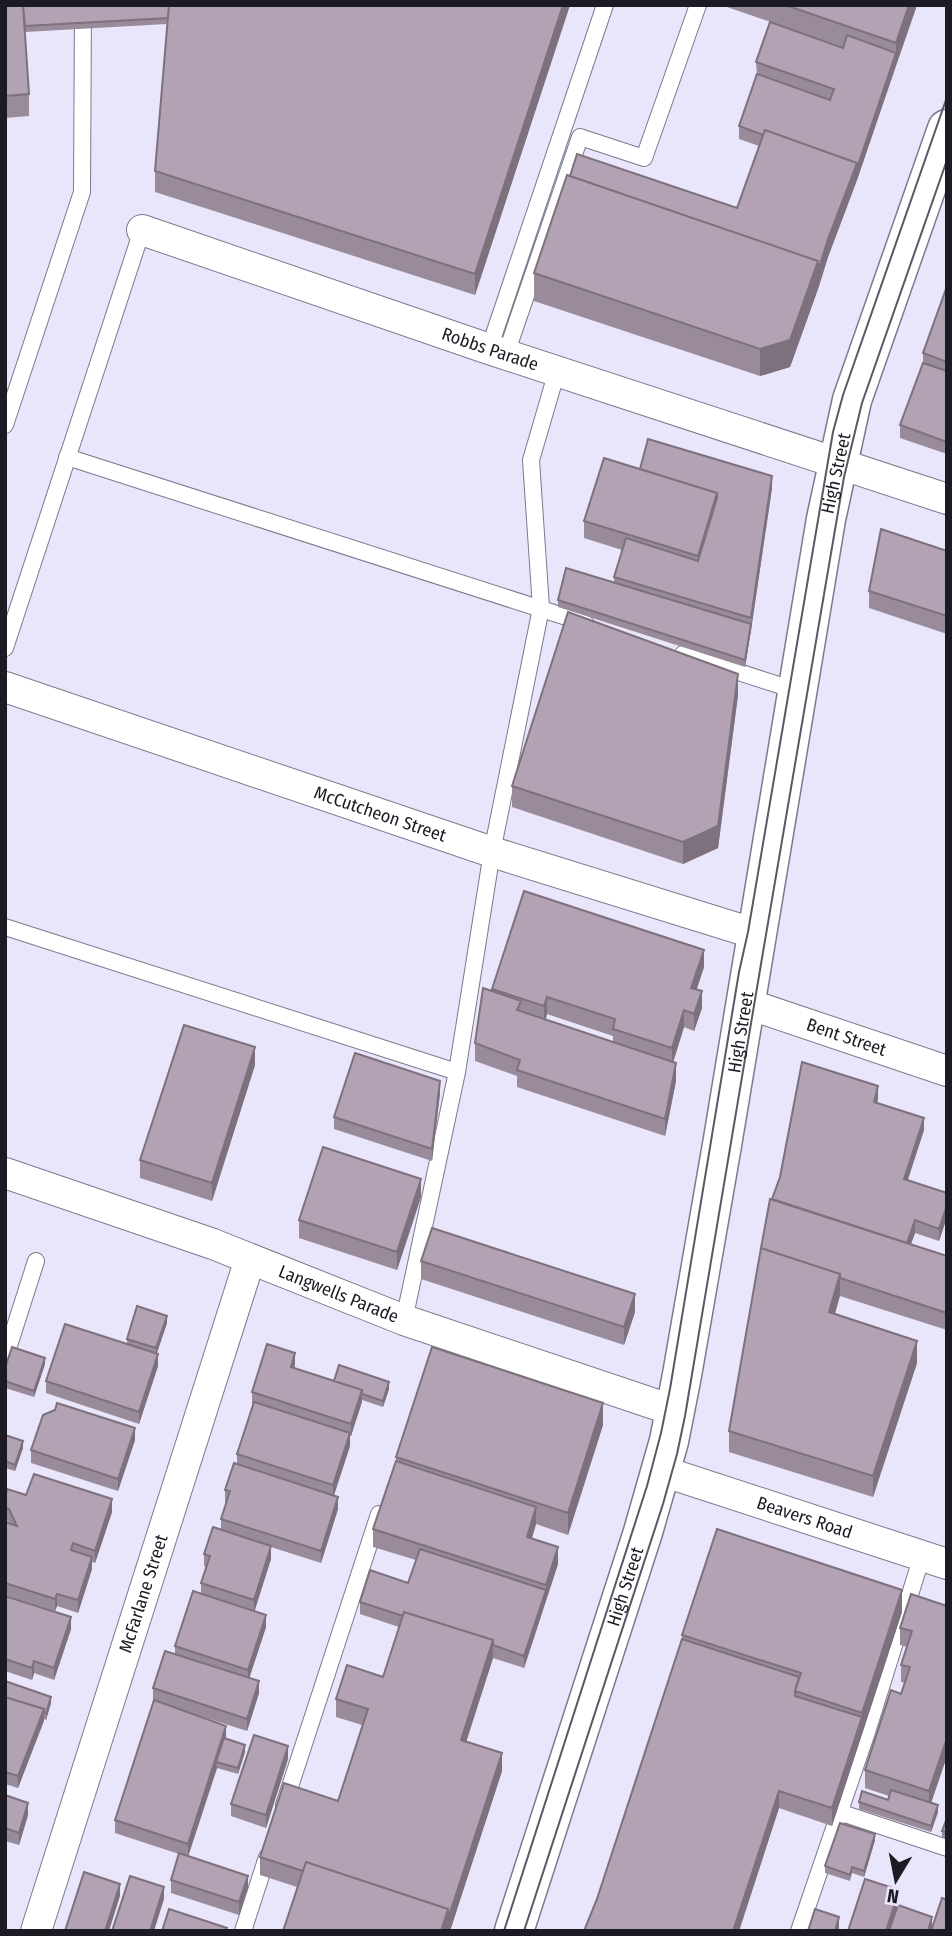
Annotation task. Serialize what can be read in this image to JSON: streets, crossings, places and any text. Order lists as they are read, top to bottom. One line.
{"streets":{"main road":["High Street"],"street":["Robbs Parade","McCutcheon Street","Bent Street","Langwells Parade","Beavers Road","McFarlane Street"]},"crossings":[["Robbs Parade","High Street"],["High Street","McCutcheon Street"],["High Street","Bent Street"],["High Street","Langwells Parade"],["High Street","Beavers Road"],["Langwells Parade","McFarlane Street"]],"north":"bottom"}
